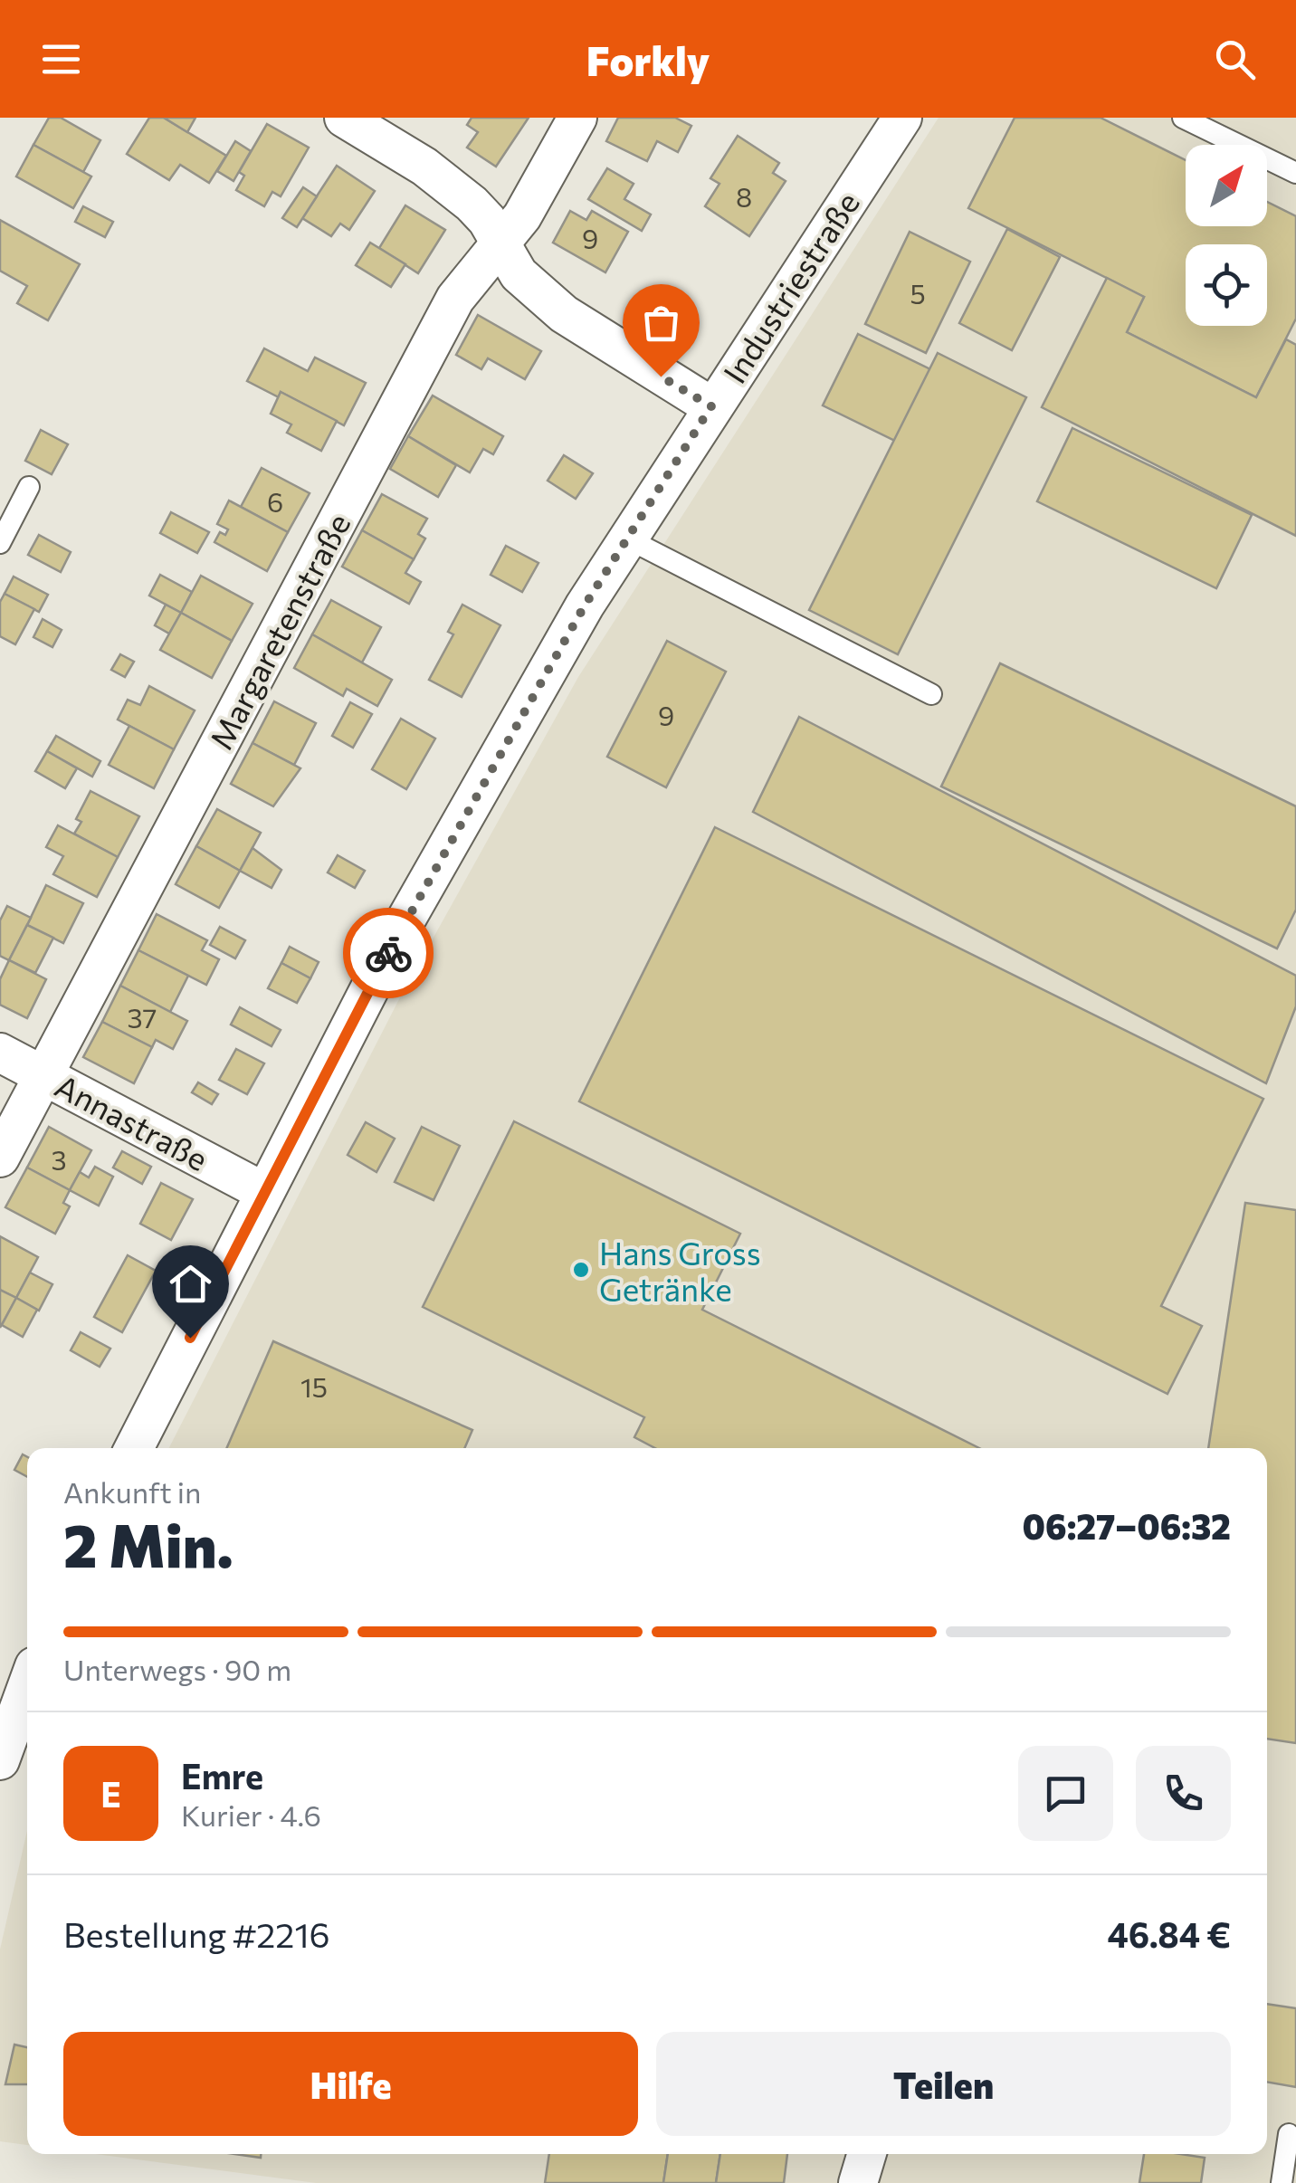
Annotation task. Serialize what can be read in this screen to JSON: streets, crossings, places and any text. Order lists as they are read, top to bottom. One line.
{"streets":{"street":["Industriestraße","Margaretenstraße","Annastraße"]},"crossings":[["Industriestraße","Annastraße"],["Margaretenstraße","Annastraße"]],"places":["Hans Gross Getränke"],"house_numbers":["8","9","5","6","9","37","3","15"],"north":"top right","page":{"header":"Forkly","heading":["2 Min.","Ankunft in","06:27–06:32"],"panel":["Emre","Kurier · 4.6","Bestellung #2216","46.84 €"],"bar":"Unterwegs · 90 m","round":"E","buttons":["Hilfe","Teilen"]}}
